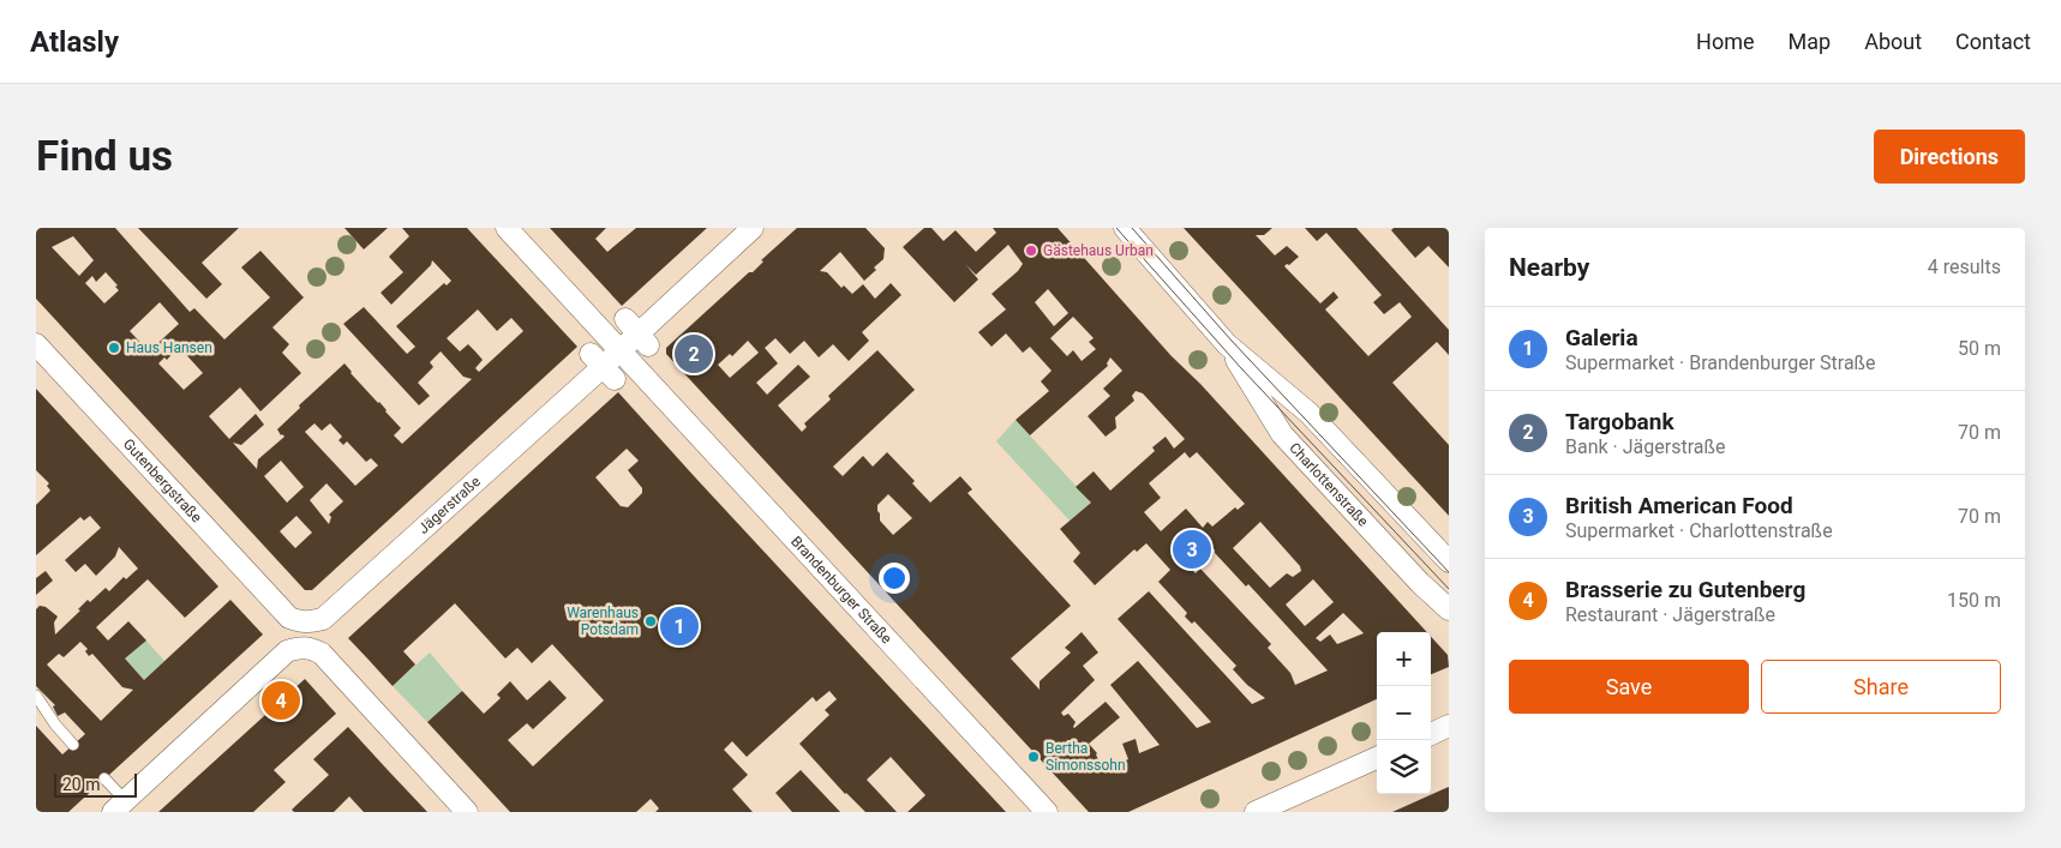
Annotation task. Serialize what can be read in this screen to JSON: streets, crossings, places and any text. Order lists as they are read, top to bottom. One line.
{"streets":{"street":["Gutenbergstraße","Charlottenstraße","Jägerstraße","Brandenburger Straße"]},"crossings":[["Gutenbergstraße","Jägerstraße"],["Jägerstraße","Brandenburger Straße"]],"places":["Gästehaus Urban","Haus Hansen","Warenhaus Potsdam","Bertha Simonssohn"],"scale_bar":"20 m","page":{"header":"Atlasly","nav":["Home","Map","About","Contact"],"buttons":["Directions",["Save","Share"]],"title":"Find us","heading":["Nearby","4 results"],"list":[{"mark":"1","name":"Galeria","note":"Supermarket · Brandenburger Straße","value":"50 m"},{"mark":"2","name":"Targobank","note":"Bank · Jägerstraße","value":"70 m"},{"mark":"3","name":"British American Food","note":"Supermarket · Charlottenstraße","value":"70 m"},{"mark":"4","name":"Brasserie zu Gutenberg","note":"Restaurant · Jägerstraße","value":"150 m"}],"pins":["2","3","1","4"],"map_buttons":["+","−"],"scale":"20 m"}}
